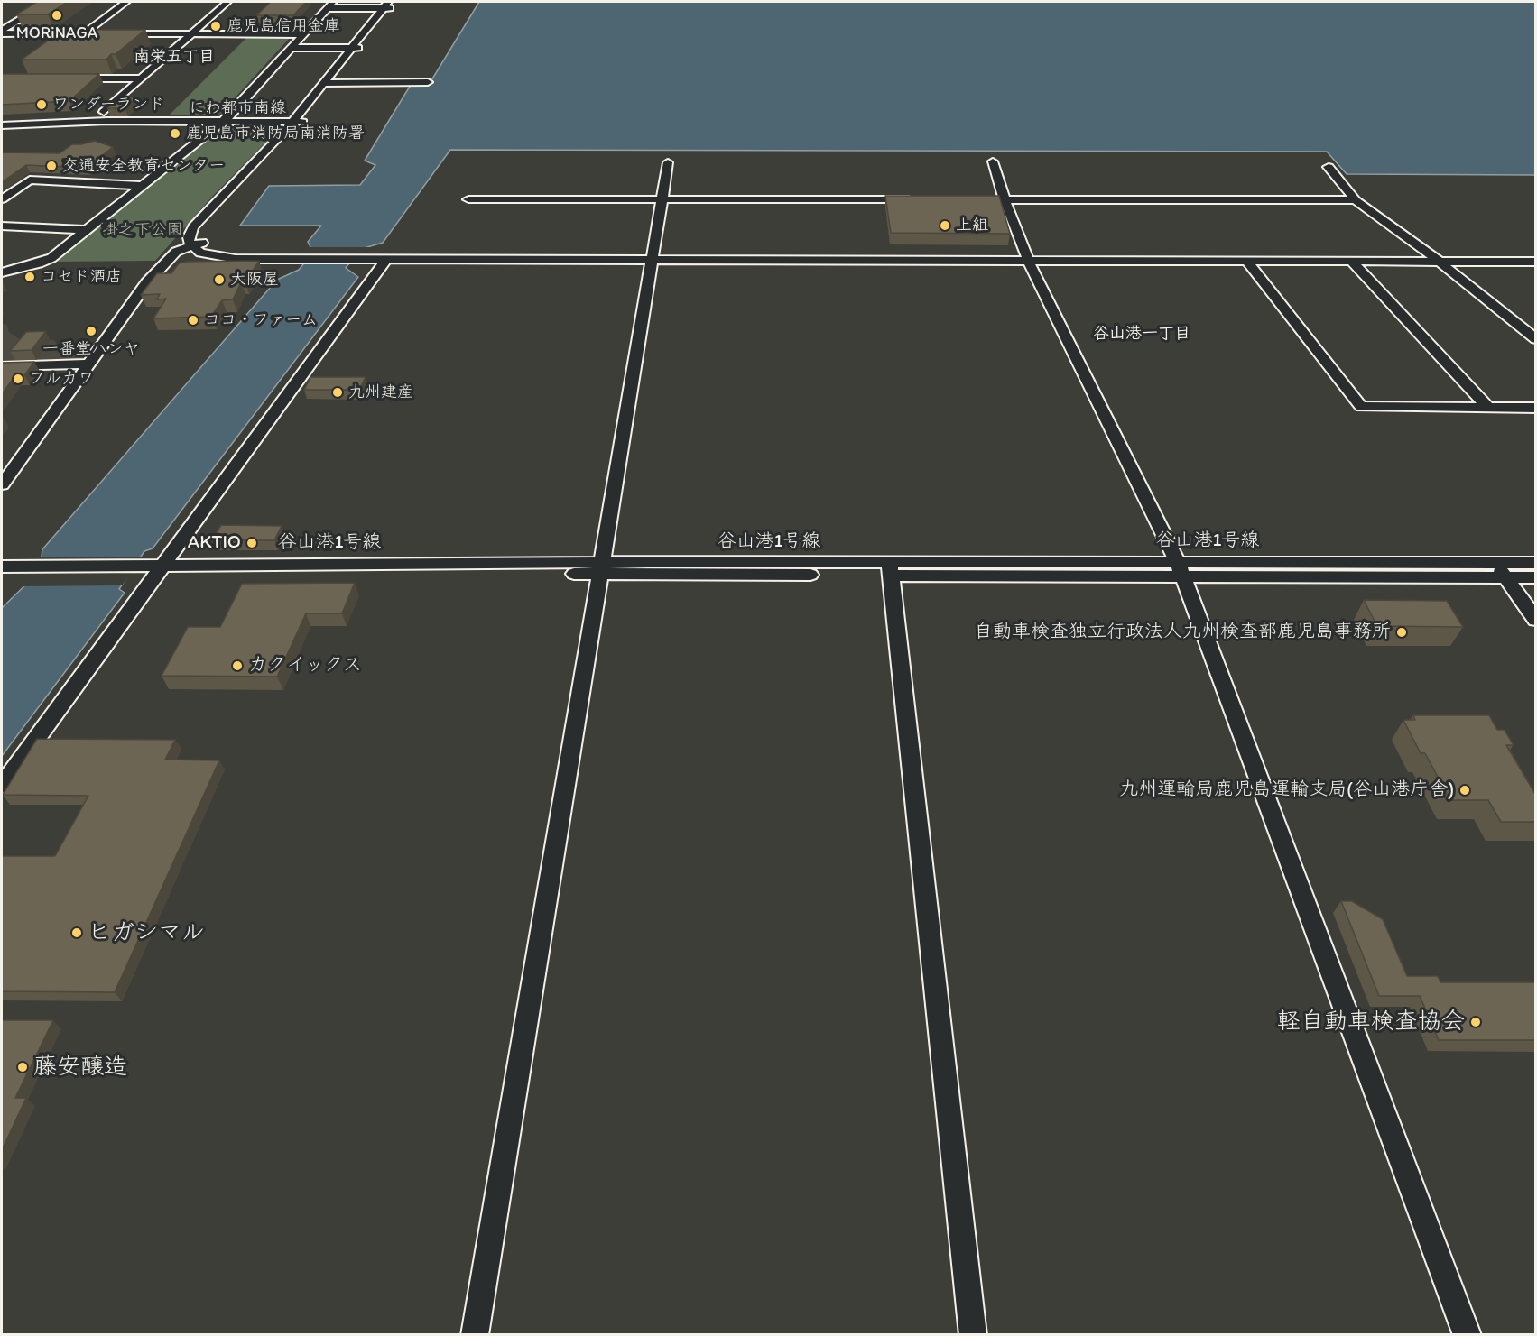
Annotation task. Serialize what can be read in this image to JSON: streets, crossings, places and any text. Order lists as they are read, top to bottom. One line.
{"streets":{"street":["にわ都市南線","谷山港1号線"]},"districts":["南栄五丁目","谷山港一丁目"],"parks":["掛之下公園"],"places":["MORiNAGA","鹿児島信用金庫","ワンダーランド","鹿児島市消防局南消防署","交通安全教育センター","上組","コセド酒店","大阪屋","ココ・ファーム","一番堂ハンヤ","フルカワ","九州建産","AKTIO","自動車検査独立行政法人九州検査部鹿児島事務所","カクイックス","九州運輸局鹿児島運輸支局(谷山港庁舎)","ヒガシマル","軽自動車検査協会","藤安醸造"]}
